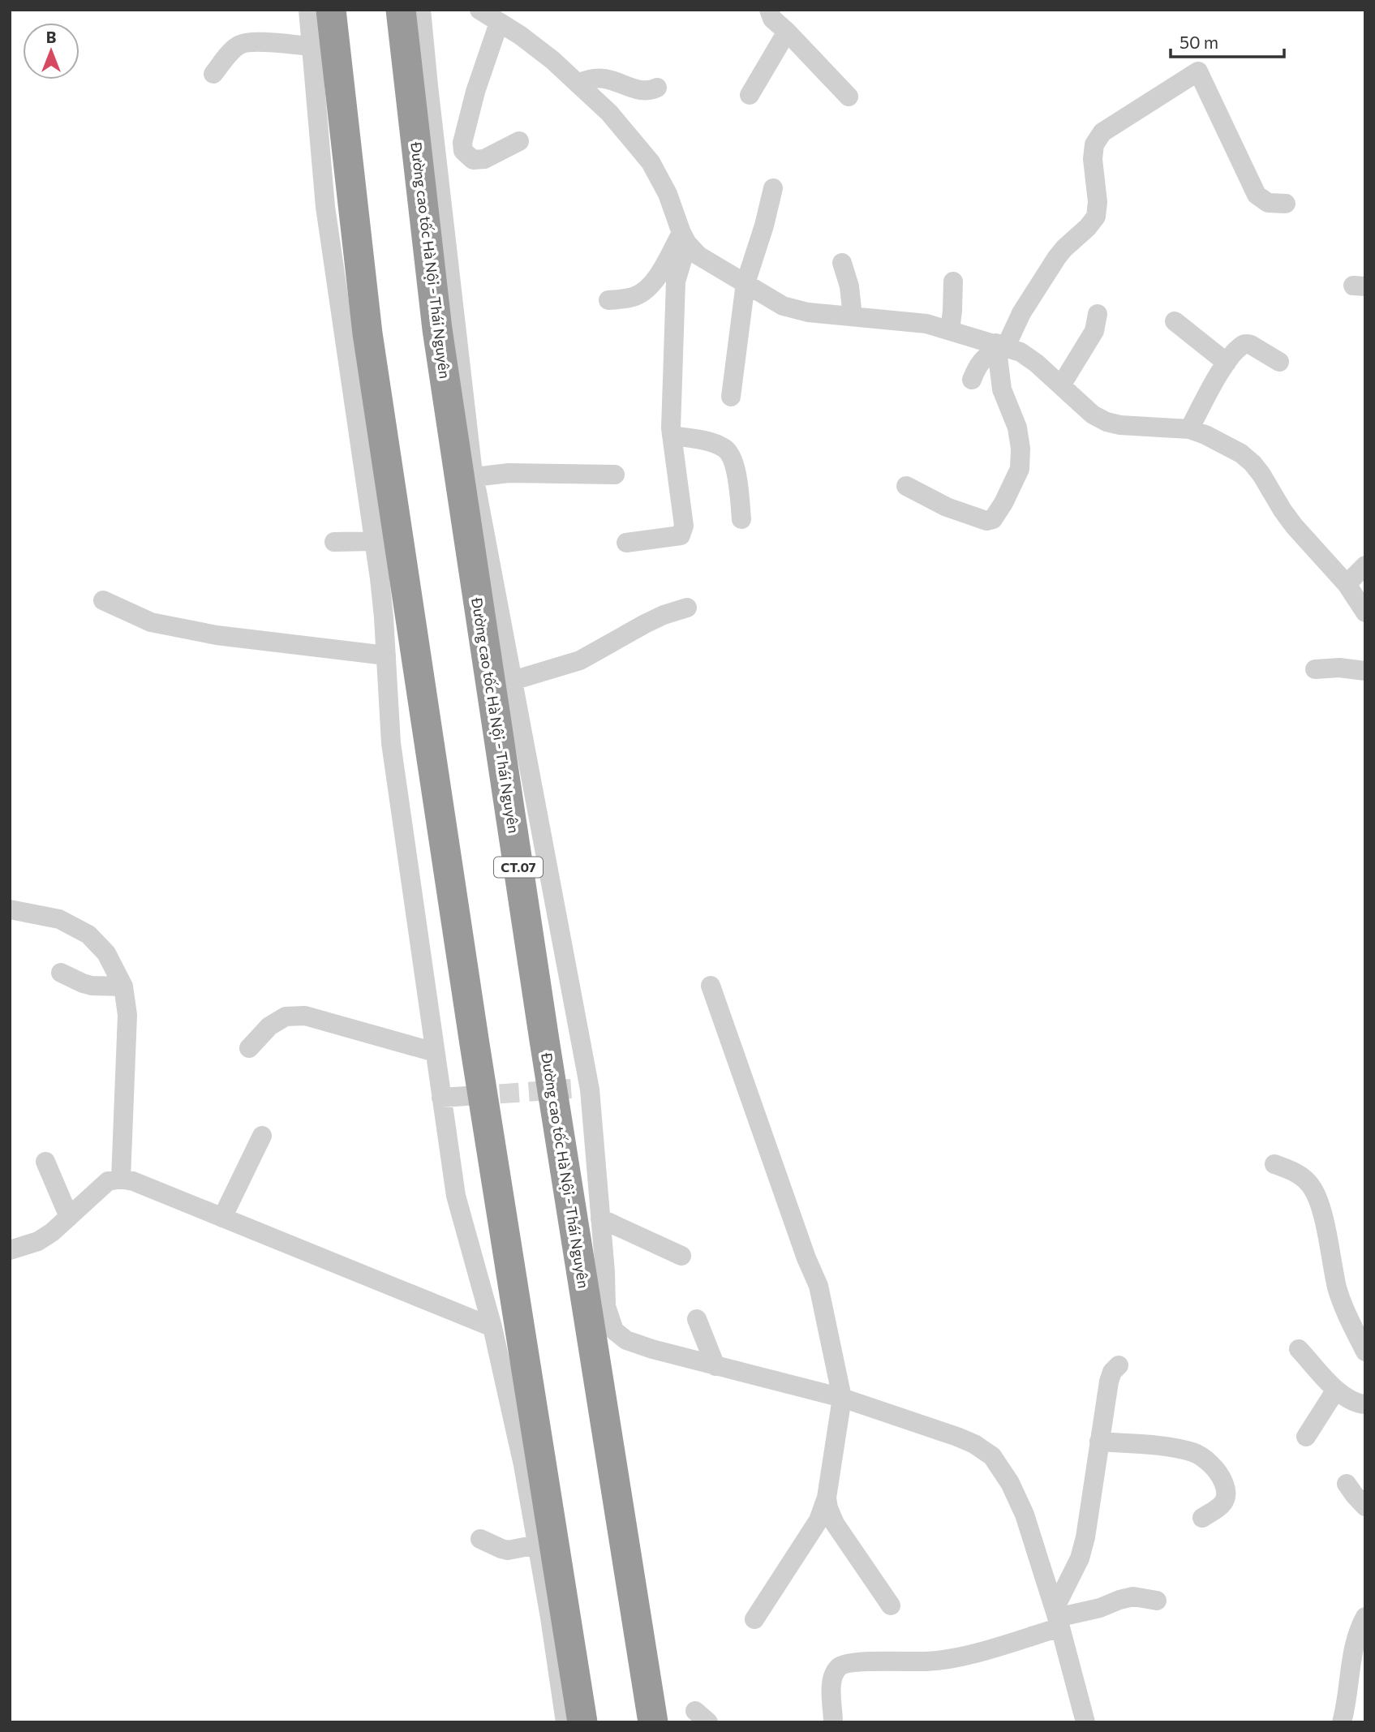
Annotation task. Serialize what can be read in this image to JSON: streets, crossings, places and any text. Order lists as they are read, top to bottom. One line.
{"streets":{"highway":["Đường cao tốc Hà Nội - Thái Nguyên","CT.07"]},"scale_bar":"50 m","north":"top"}
